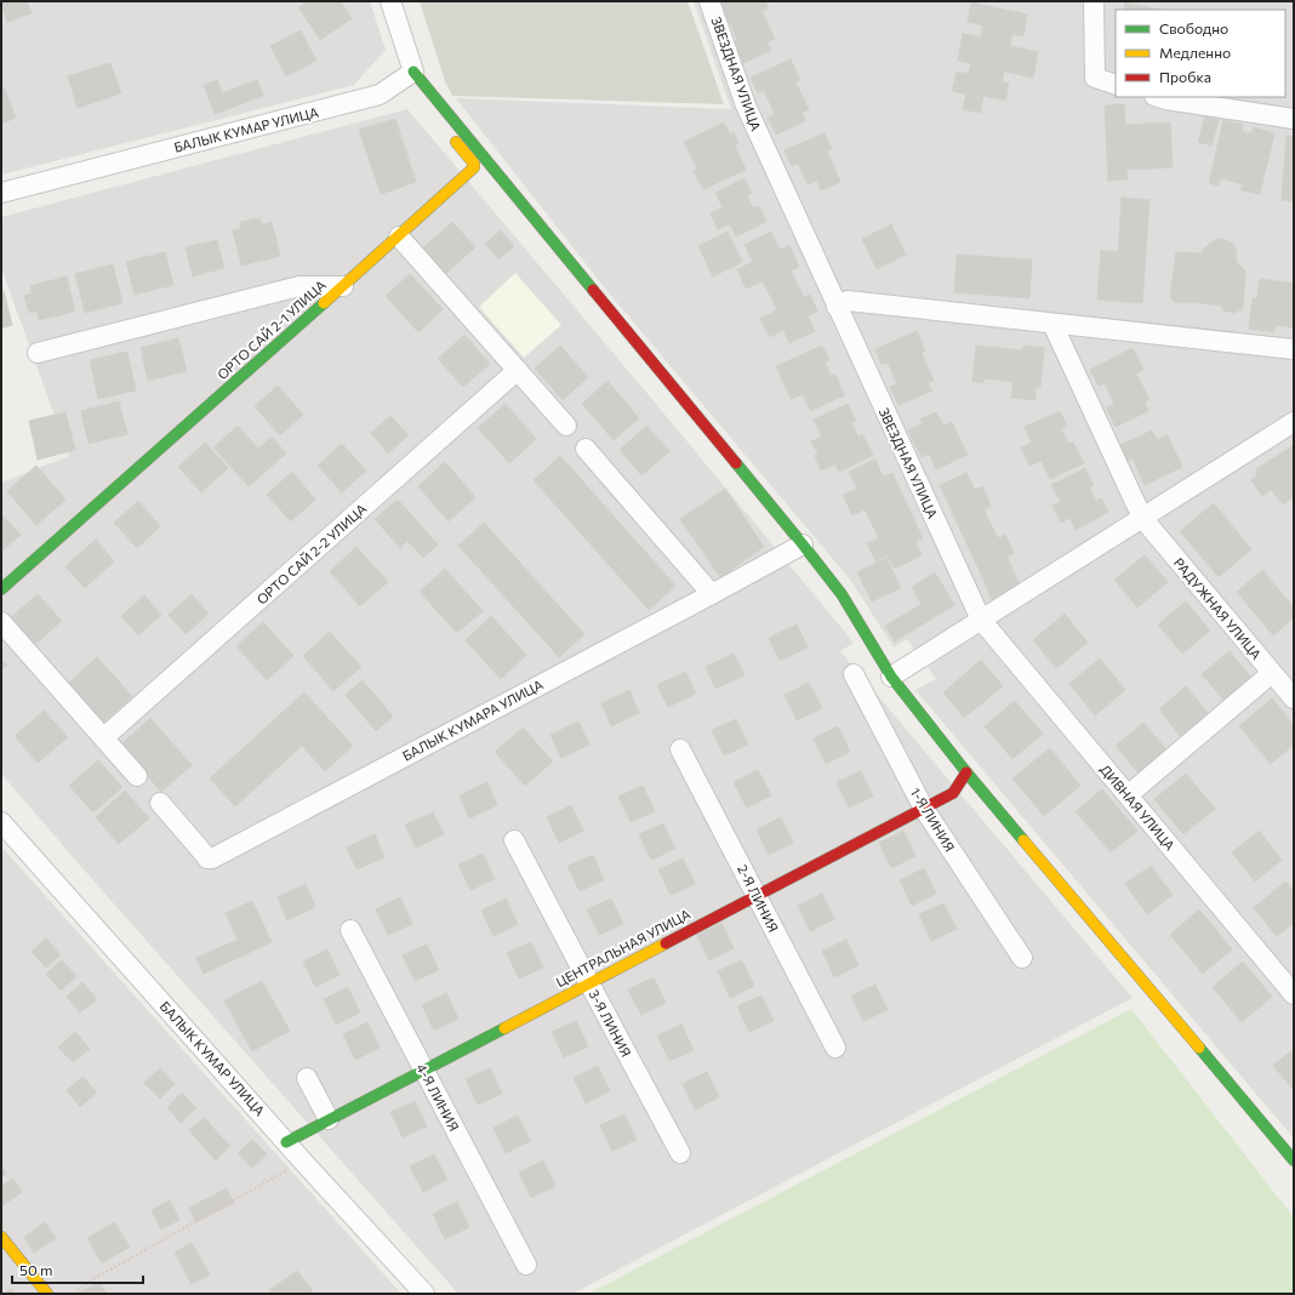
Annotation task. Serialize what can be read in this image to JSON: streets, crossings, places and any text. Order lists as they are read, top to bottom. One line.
{"streets":{"street":["ЗВЕЗДНАЯ УЛИЦА","БАЛЫК КУМАР УЛИЦА","ОРТО САЙ 2-1 УЛИЦА","ОРТО САЙ 2-2 УЛИЦА","РАДУЖНАЯ УЛИЦА","БАЛЫК КУМАРА УЛИЦА","ДИВНАЯ УЛИЦА","1-Я ЛИНИЯ","2-Я ЛИНИЯ","ЦЕНТРАЛЬНАЯ УЛИЦА","3-Я ЛИНИЯ","4-Я ЛИНИЯ"]},"crossings":[["ЗВЕЗДНАЯ УЛИЦА","ДИВНАЯ УЛИЦА"],["БАЛЫК КУМАР УЛИЦА","ЦЕНТРАЛЬНАЯ УЛИЦА"],["1-Я ЛИНИЯ","ЦЕНТРАЛЬНАЯ УЛИЦА"],["2-Я ЛИНИЯ","ЦЕНТРАЛЬНАЯ УЛИЦА"],["ЦЕНТРАЛЬНАЯ УЛИЦА","3-Я ЛИНИЯ"],["ЦЕНТРАЛЬНАЯ УЛИЦА","4-Я ЛИНИЯ"]],"legend":["Свободно","Медленно","Пробка"],"scale_bar":"50 m"}
